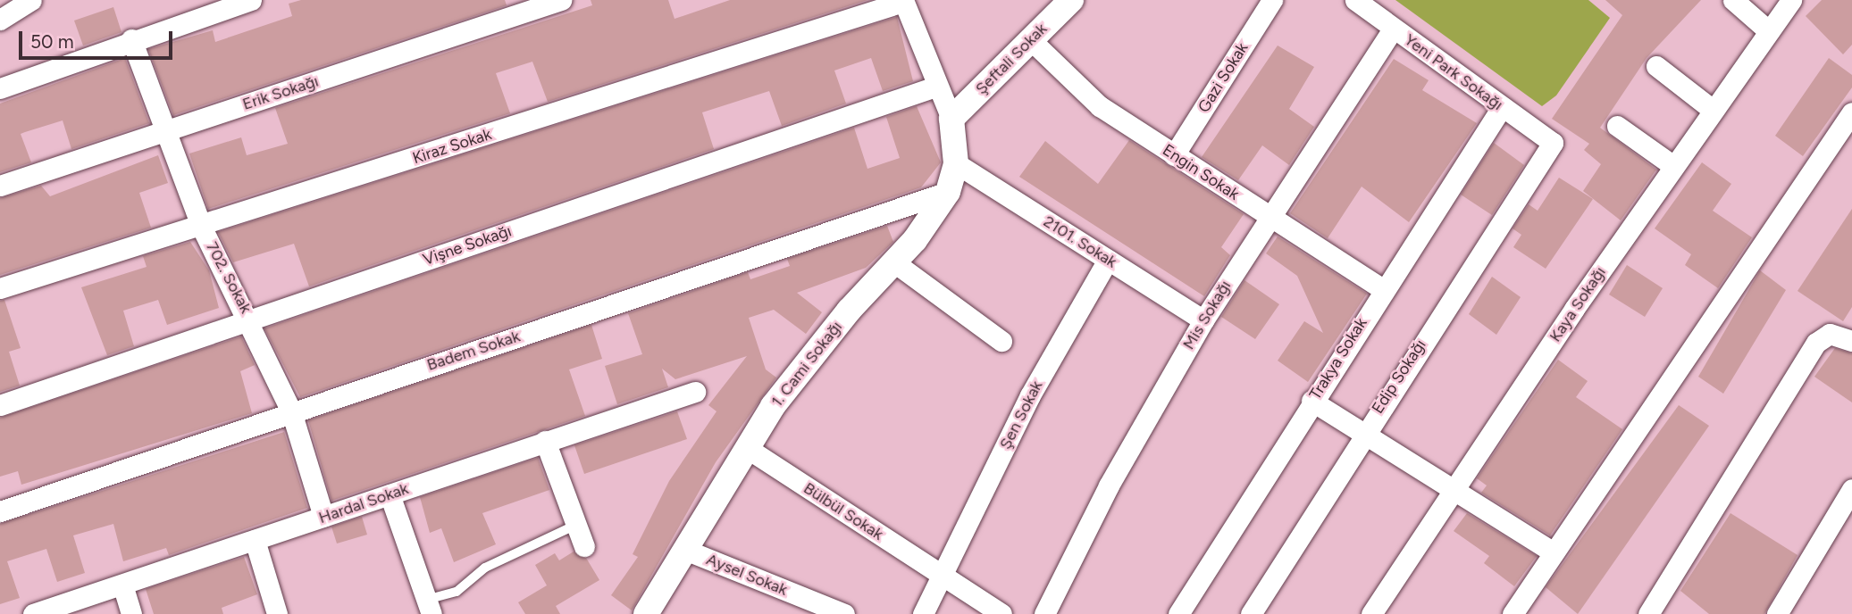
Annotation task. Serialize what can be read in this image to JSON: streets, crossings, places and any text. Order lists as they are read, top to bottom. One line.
{"streets":{"street":["Şeftali Sokak","Yeni Park Sokağı","Gazi Sokak","Erik Sokağı","Kiraz Sokak","Engin Sokak","2101. Sokak","Vişne Sokağı","702. Sokak","Kaya Sokağı","Mis Sokağı","Badem Sokak","Trakya Sokak","1. Cami Sokağı","Edip Sokağı","Şen Sokak","Hardal Sokak","Bülbül Sokak","Aysel Sokak"]},"crossings":[["Şeftali Sokak","Engin Sokak"],["Şeftali Sokak","1. Cami Sokağı"],["Yeni Park Sokağı","Mis Sokağı"],["Yeni Park Sokağı","Trakya Sokak"],["Yeni Park Sokağı","Edip Sokağı"],["Gazi Sokak","Engin Sokak"],["Erik Sokağı","702. Sokak"],["Kiraz Sokak","702. Sokak"],["Engin Sokak","Mis Sokağı"],["Engin Sokak","Trakya Sokak"],["2101. Sokak","Mis Sokağı"],["2101. Sokak","1. Cami Sokağı"],["2101. Sokak","Şen Sokak"],["Vişne Sokağı","702. Sokak"],["702. Sokak","Badem Sokak"],["702. Sokak","Hardal Sokak"],["Badem Sokak","1. Cami Sokağı"],["1. Cami Sokağı","Bülbül Sokak"],["1. Cami Sokağı","Aysel Sokak"],["Şen Sokak","Bülbül Sokak"]],"scale_bar":"50 m"}
